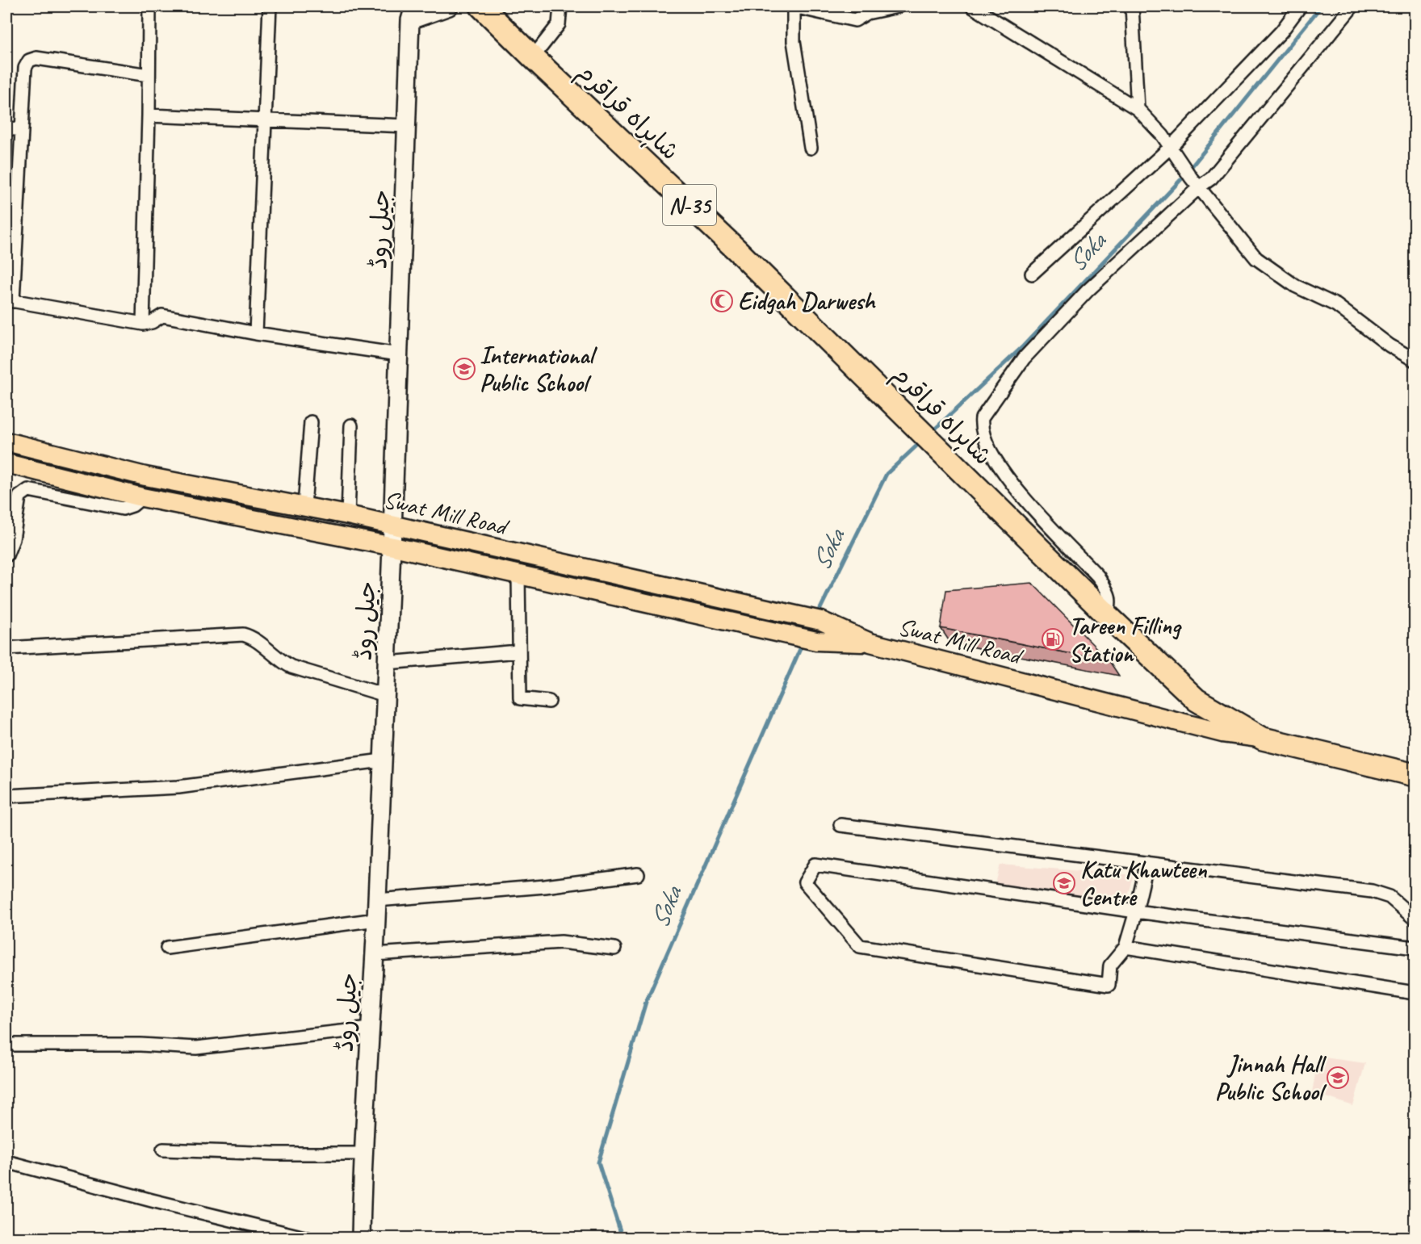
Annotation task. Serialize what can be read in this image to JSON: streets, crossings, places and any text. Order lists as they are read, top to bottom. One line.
{"streets":{"highway":["شاہراہ قراقرم","N-35"],"main road":["Swat Mill Road"],"street":["جیل روڈ"]},"crossings":[["شاہراہ قراقرم","Swat Mill Road"],["جیل روڈ","Swat Mill Road"]],"water":["Soka"],"places":{"mosque":["Eidgah Darwesh"],"school or university":["International Public School","Katu Khawteen Centre","Jinnah Hall Public School"],"fuel station":["Tareen Filling Station"]}}
